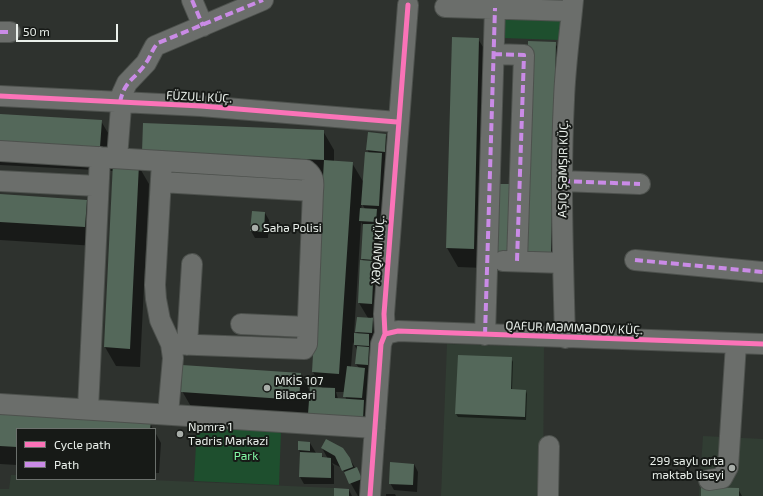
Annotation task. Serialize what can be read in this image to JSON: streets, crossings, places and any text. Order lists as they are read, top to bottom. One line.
{"streets":{"street":["FÜZULI KÜÇ.","XƏQANI KÜÇ.","QAFUR MƏMMƏDOV KÜÇ."]},"crossings":[["FÜZULI KÜÇ.","XƏQANI KÜÇ."],["XƏQANI KÜÇ.","QAFUR MƏMMƏDOV KÜÇ."]],"parks":["Park"],"places":["Sahə Polisi","MKİS 107 Biləcəri","Npmrə 1 Tədris Mərkəzi","299 saylı orta məktəb liseyi"],"legend":["Cycle path","Path"],"scale_bar":"50 m"}
